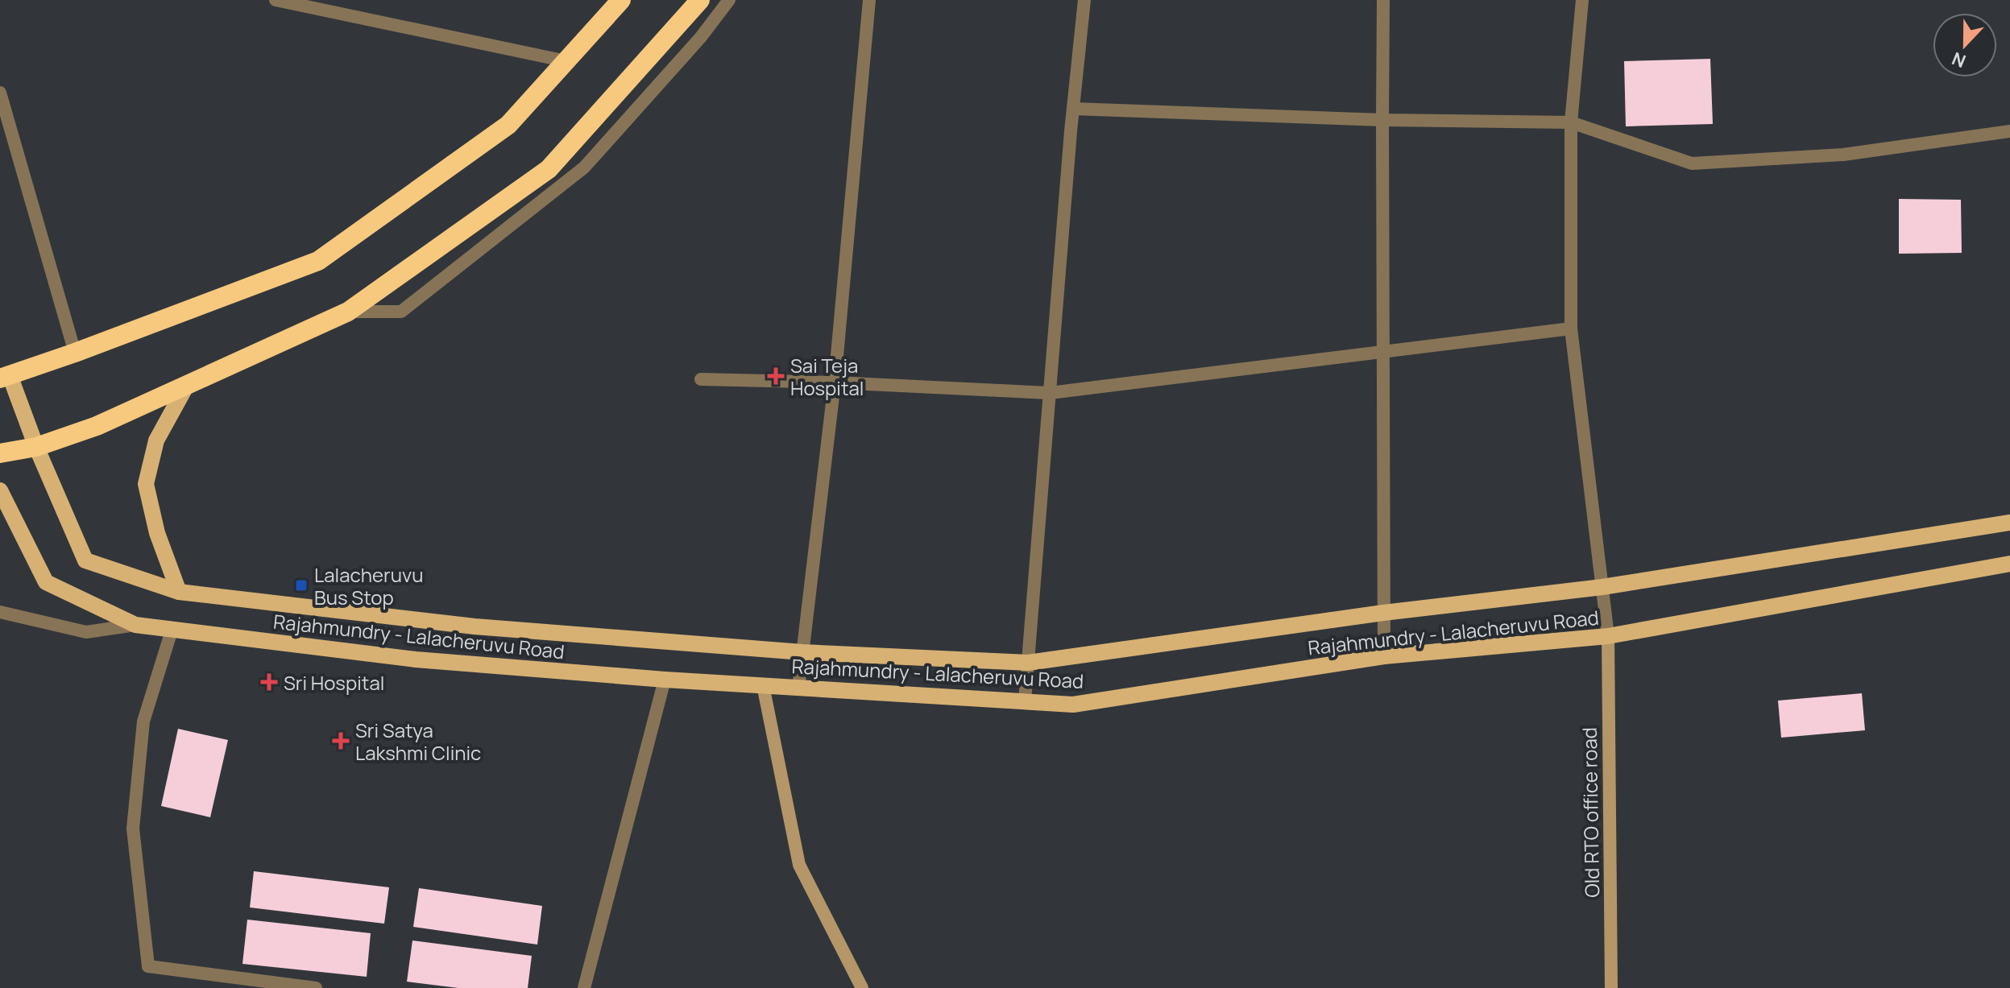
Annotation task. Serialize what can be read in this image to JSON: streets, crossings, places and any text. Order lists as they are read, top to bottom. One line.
{"streets":{"main road":["Rajahmundry - Lalacheruvu Road"],"street":["Old RTO office road"]},"crossings":[["Rajahmundry - Lalacheruvu Road","Old RTO office road"]],"places":{"health":["Sai Teja Hospital","Sri Hospital","Sri Satya Lakshmi Clinic"],"transit":["Lalacheruvu Bus Stop"]},"north":"bottom"}
